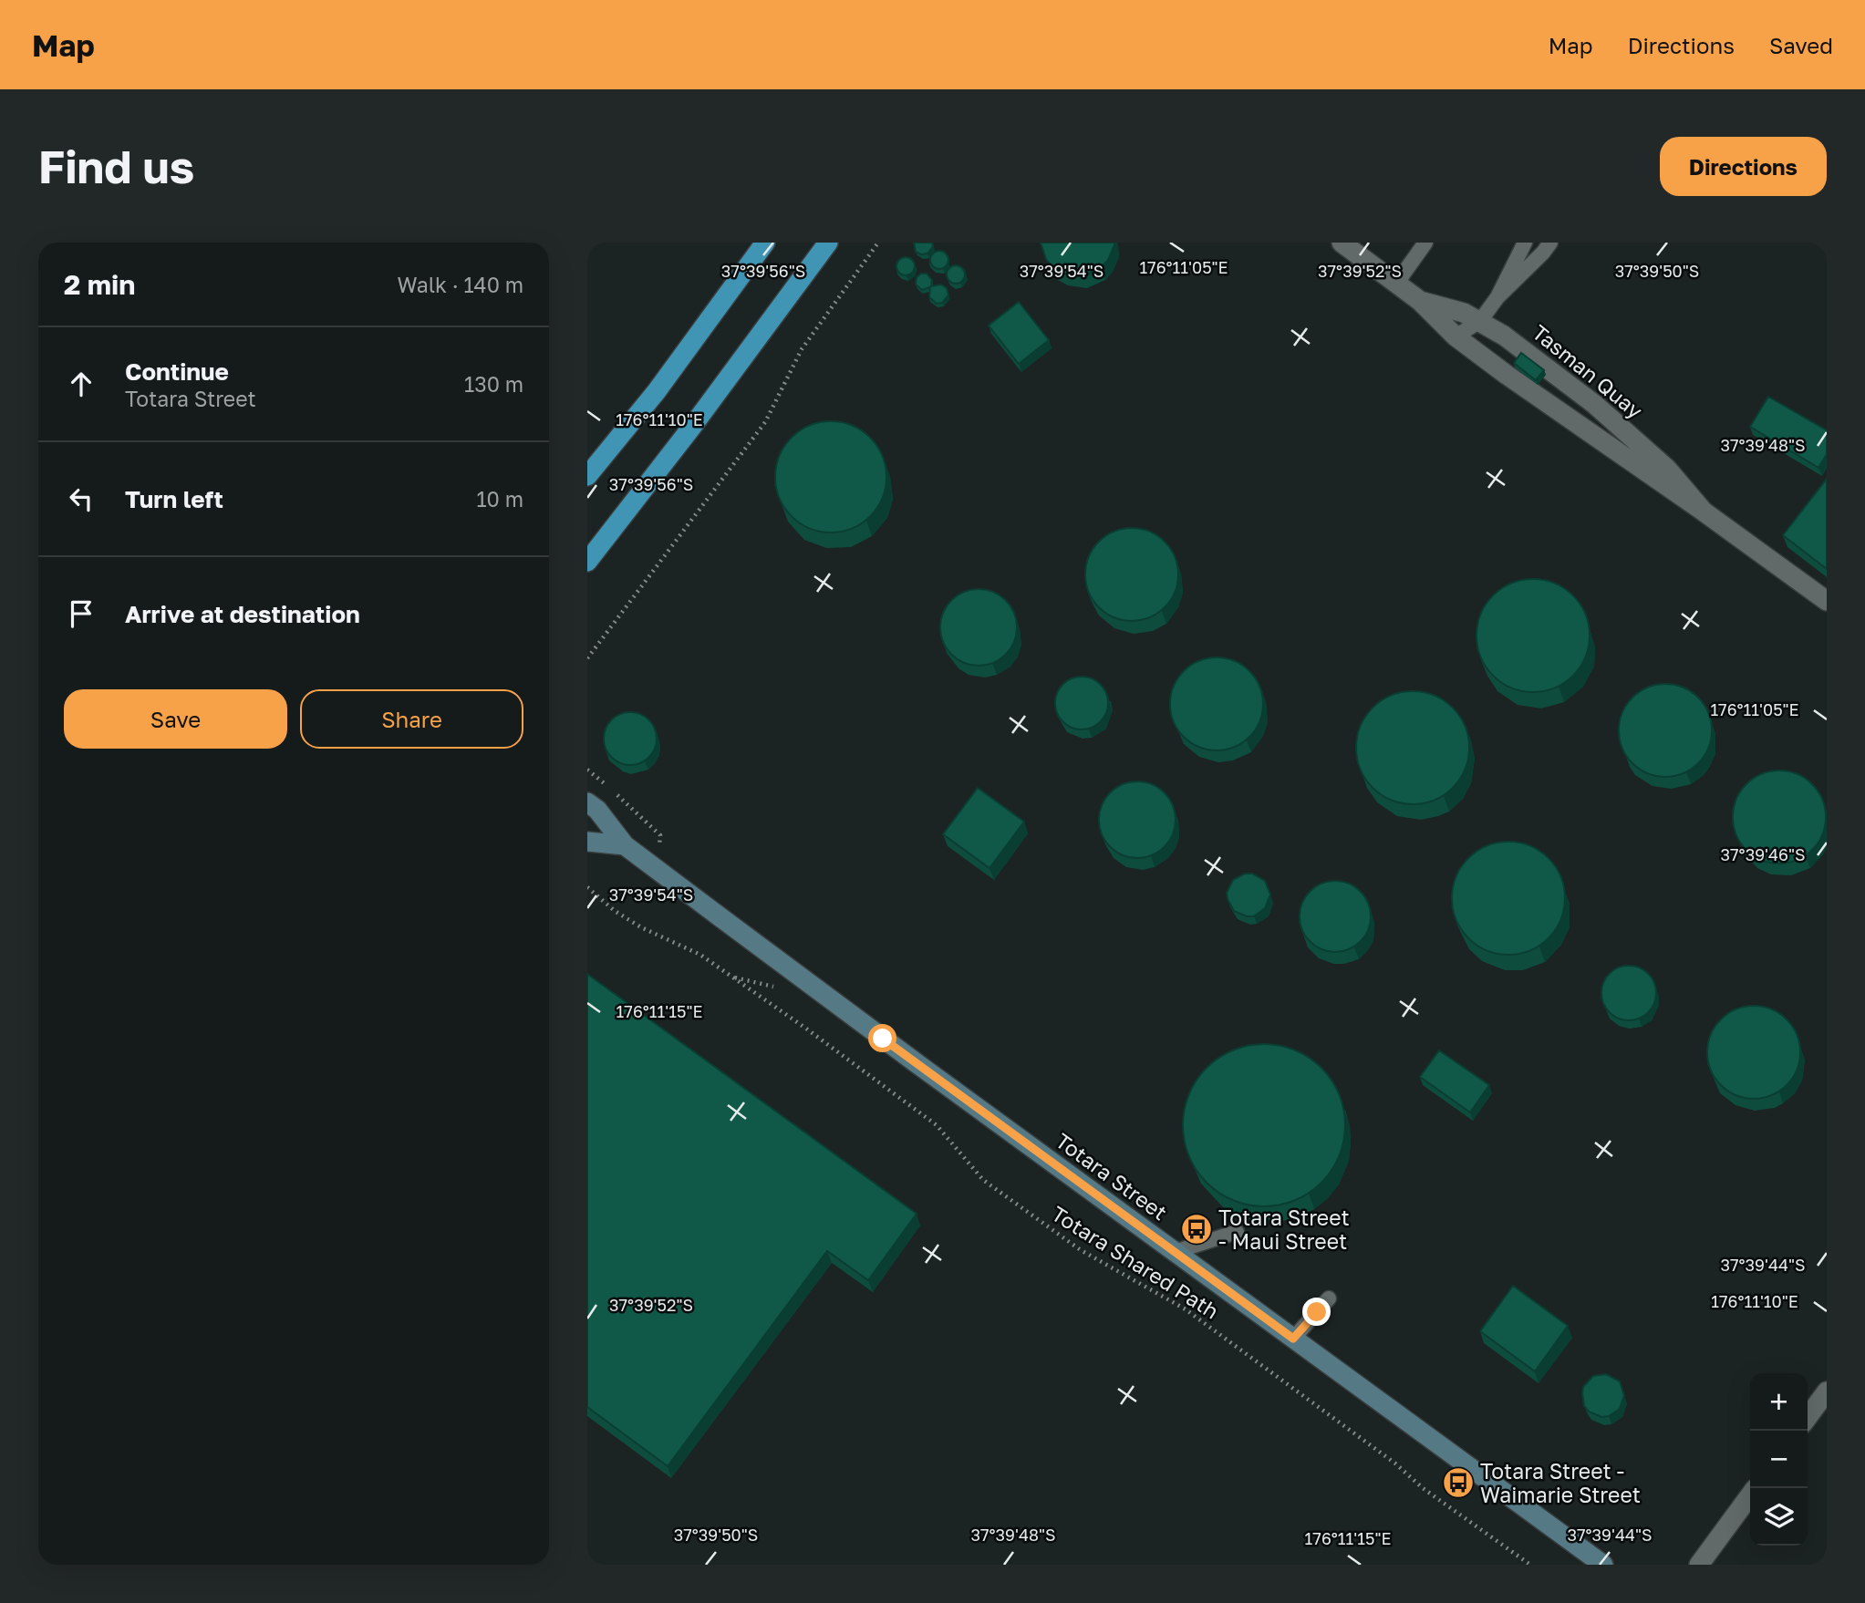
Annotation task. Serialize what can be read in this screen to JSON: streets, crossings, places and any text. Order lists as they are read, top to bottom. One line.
{"streets":{"main road":["Totara Street"],"street":["Tasman Quay"],"path":["Totara Shared Path"]},"places":{"bus stop":["Totara Street - Maui Street","Totara Street - Waimarie Street"]},"page":{"header":"Map","nav":["Map","Directions","Saved"],"buttons":["Directions",["Save","Share"]],"title":"Find us","heading":["2 min","Walk · 140 m"],"list":[["Continue","Totara Street","130 m"],["Turn left","10 m"],"Arrive at destination"],"map_buttons":["+","−"]},"coordinates":["176°11'05\"E","37°39'56\"S","37°39'54\"S","37°39'50\"S","37°39'52\"S","176°11'10\"E","37°39'48\"S","37°39'46\"S","176°11'15\"E","37°39'44\"S"]}
